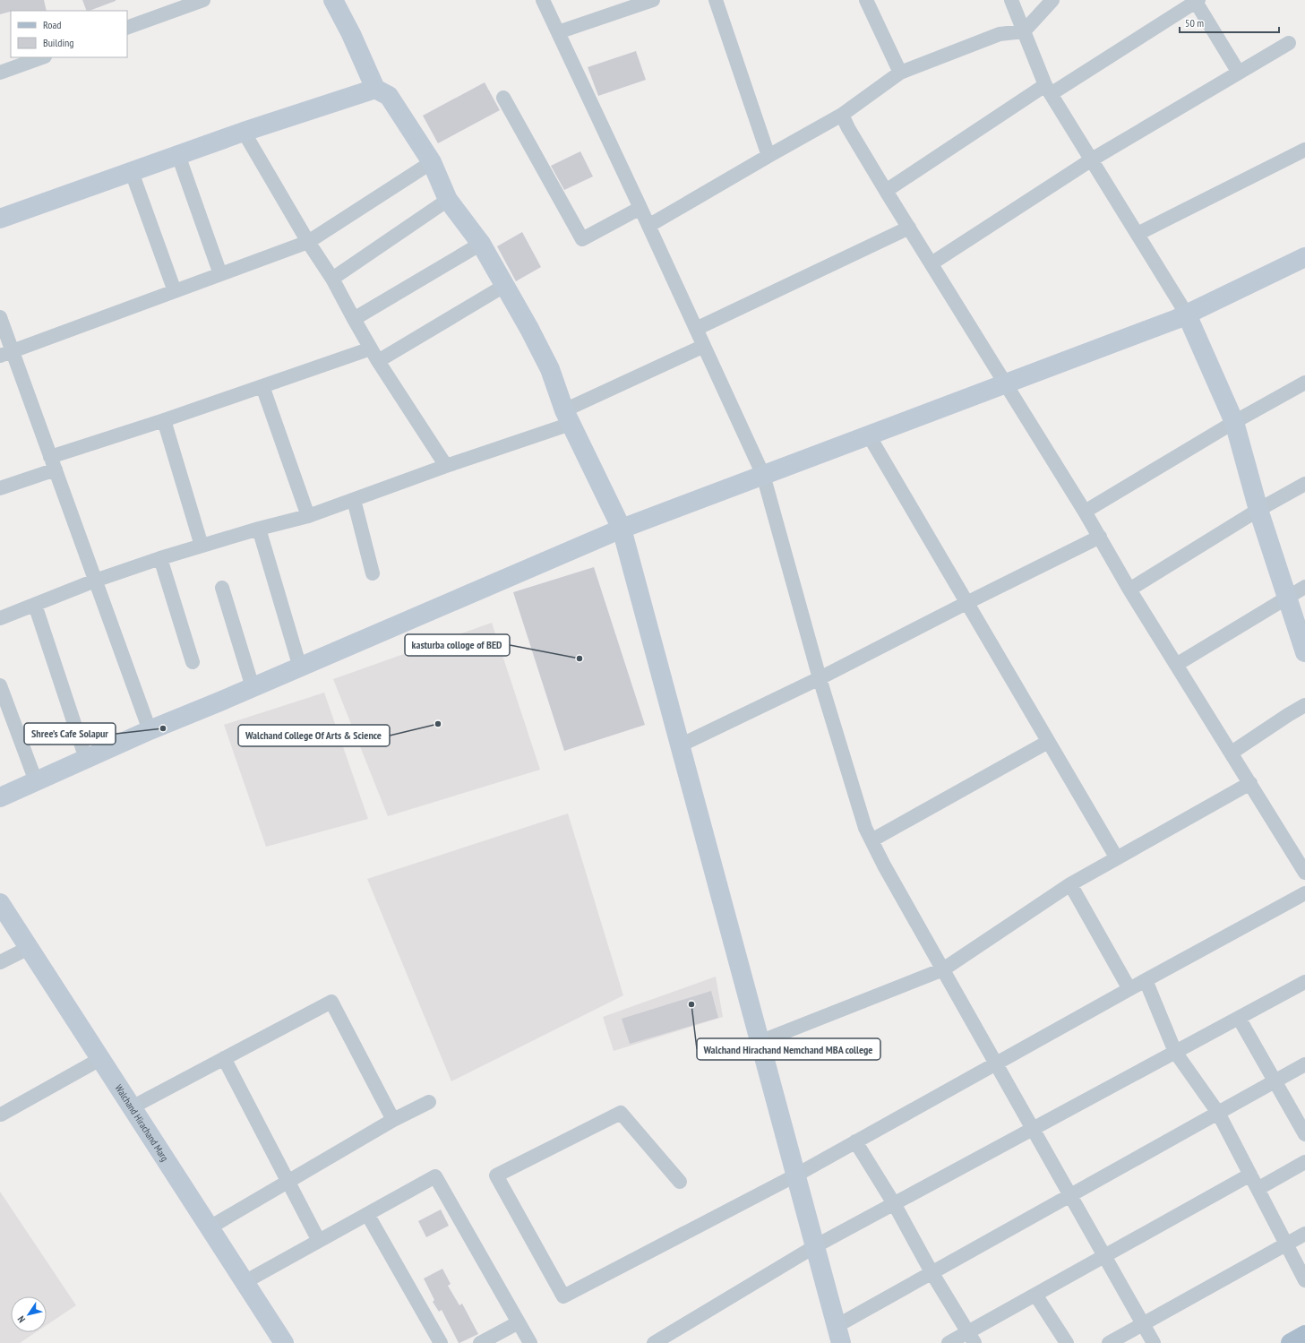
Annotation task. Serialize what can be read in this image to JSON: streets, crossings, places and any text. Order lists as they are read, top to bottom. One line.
{"streets":{"street":["Walchand Hirachand Marg"]},"places":["kasturba colloge of BED","Walchand College Of Arts & Science","Shree’s Cafe Solapur","Walchand Hirachand Nemchand MBA college"],"legend":["Road","Building"],"scale_bar":"50 m","north":"bottom left"}
